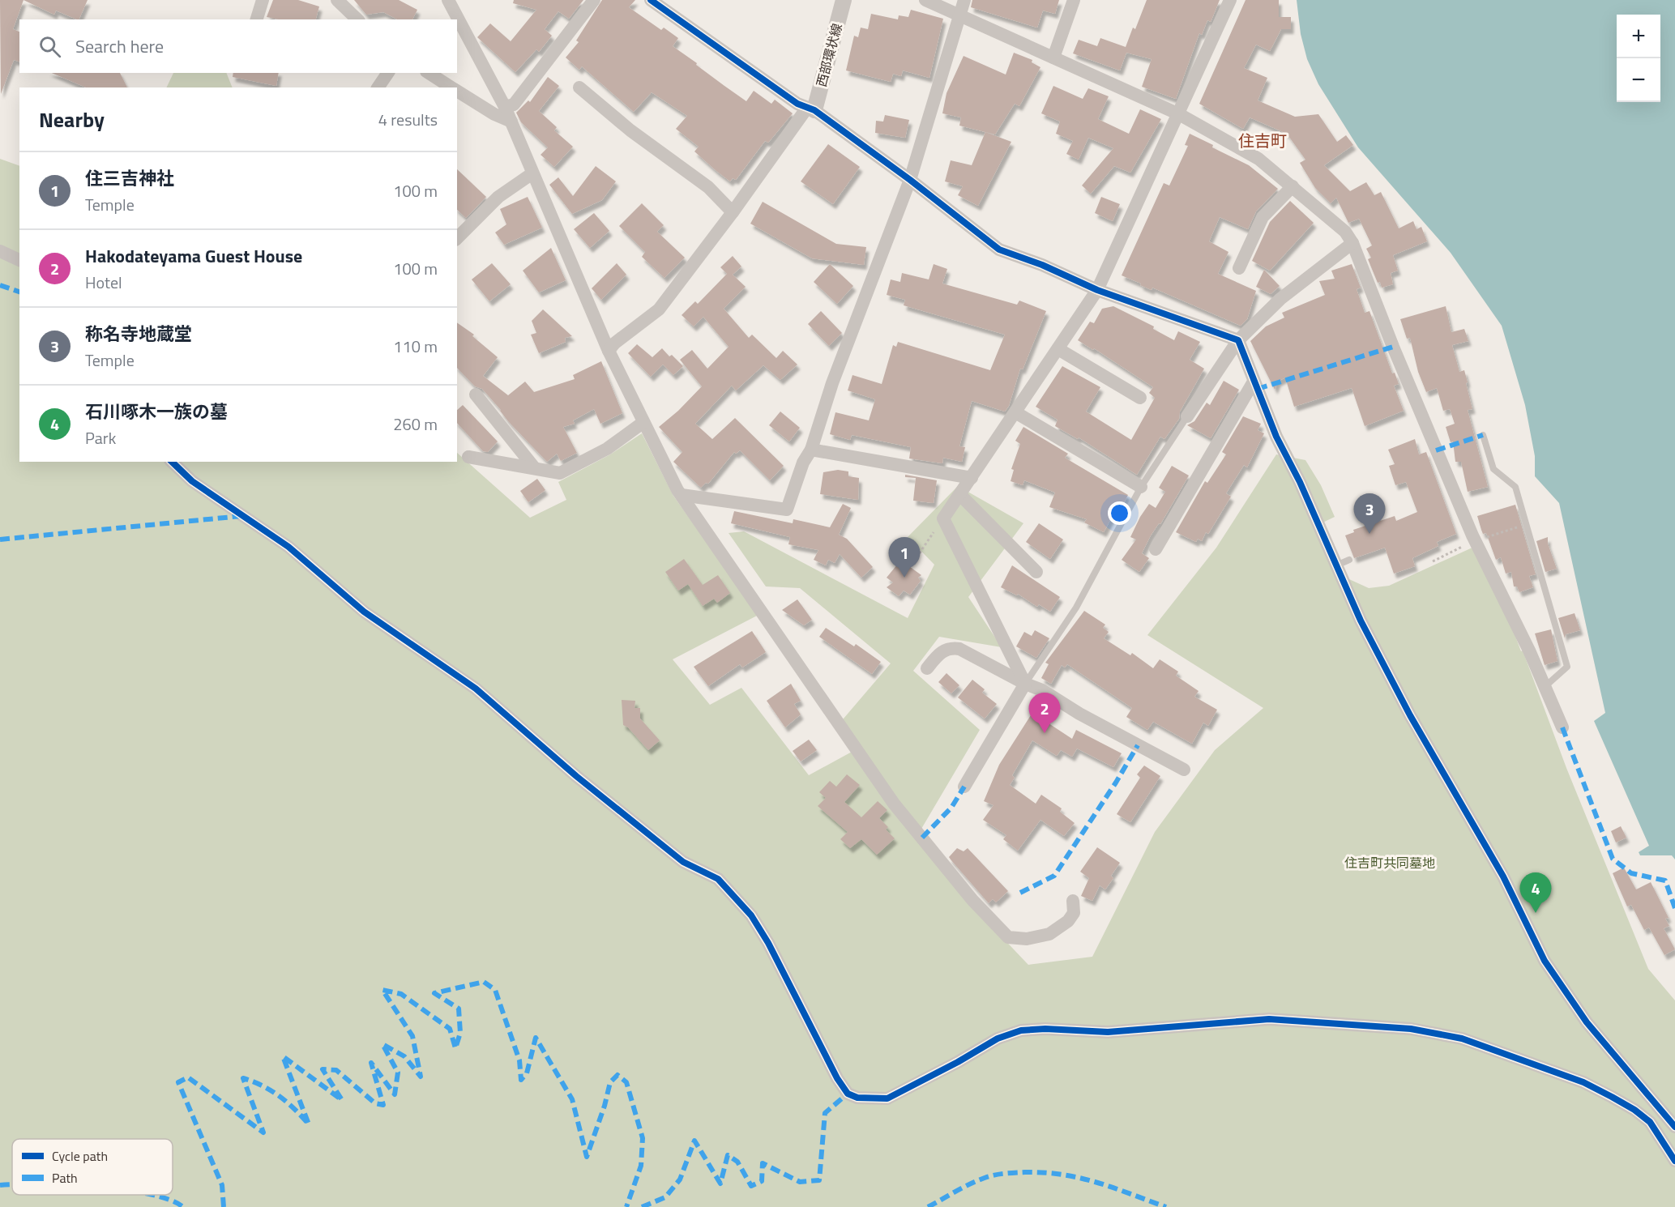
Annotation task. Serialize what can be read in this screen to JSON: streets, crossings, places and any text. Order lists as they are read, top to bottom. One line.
{"streets":{"street":["西部環状線"]},"districts":["住吉町"],"parks":["住吉町共同墓地"],"legend":["Cycle path","Path"],"page":{"map_buttons":["+","−"],"search":"Search here","heading":["Nearby","4 results"],"list":[{"mark":"1","name":"住三吉神社","note":"Temple","value":"100 m"},{"mark":"2","name":"Hakodateyama Guest House","note":"Hotel","value":"100 m"},{"mark":"3","name":"称名寺地蔵堂","note":"Temple","value":"110 m"},{"mark":"4","name":"石川啄木一族の墓","note":"Park","value":"260 m"}],"pins":["3","1","2","4"]}}
